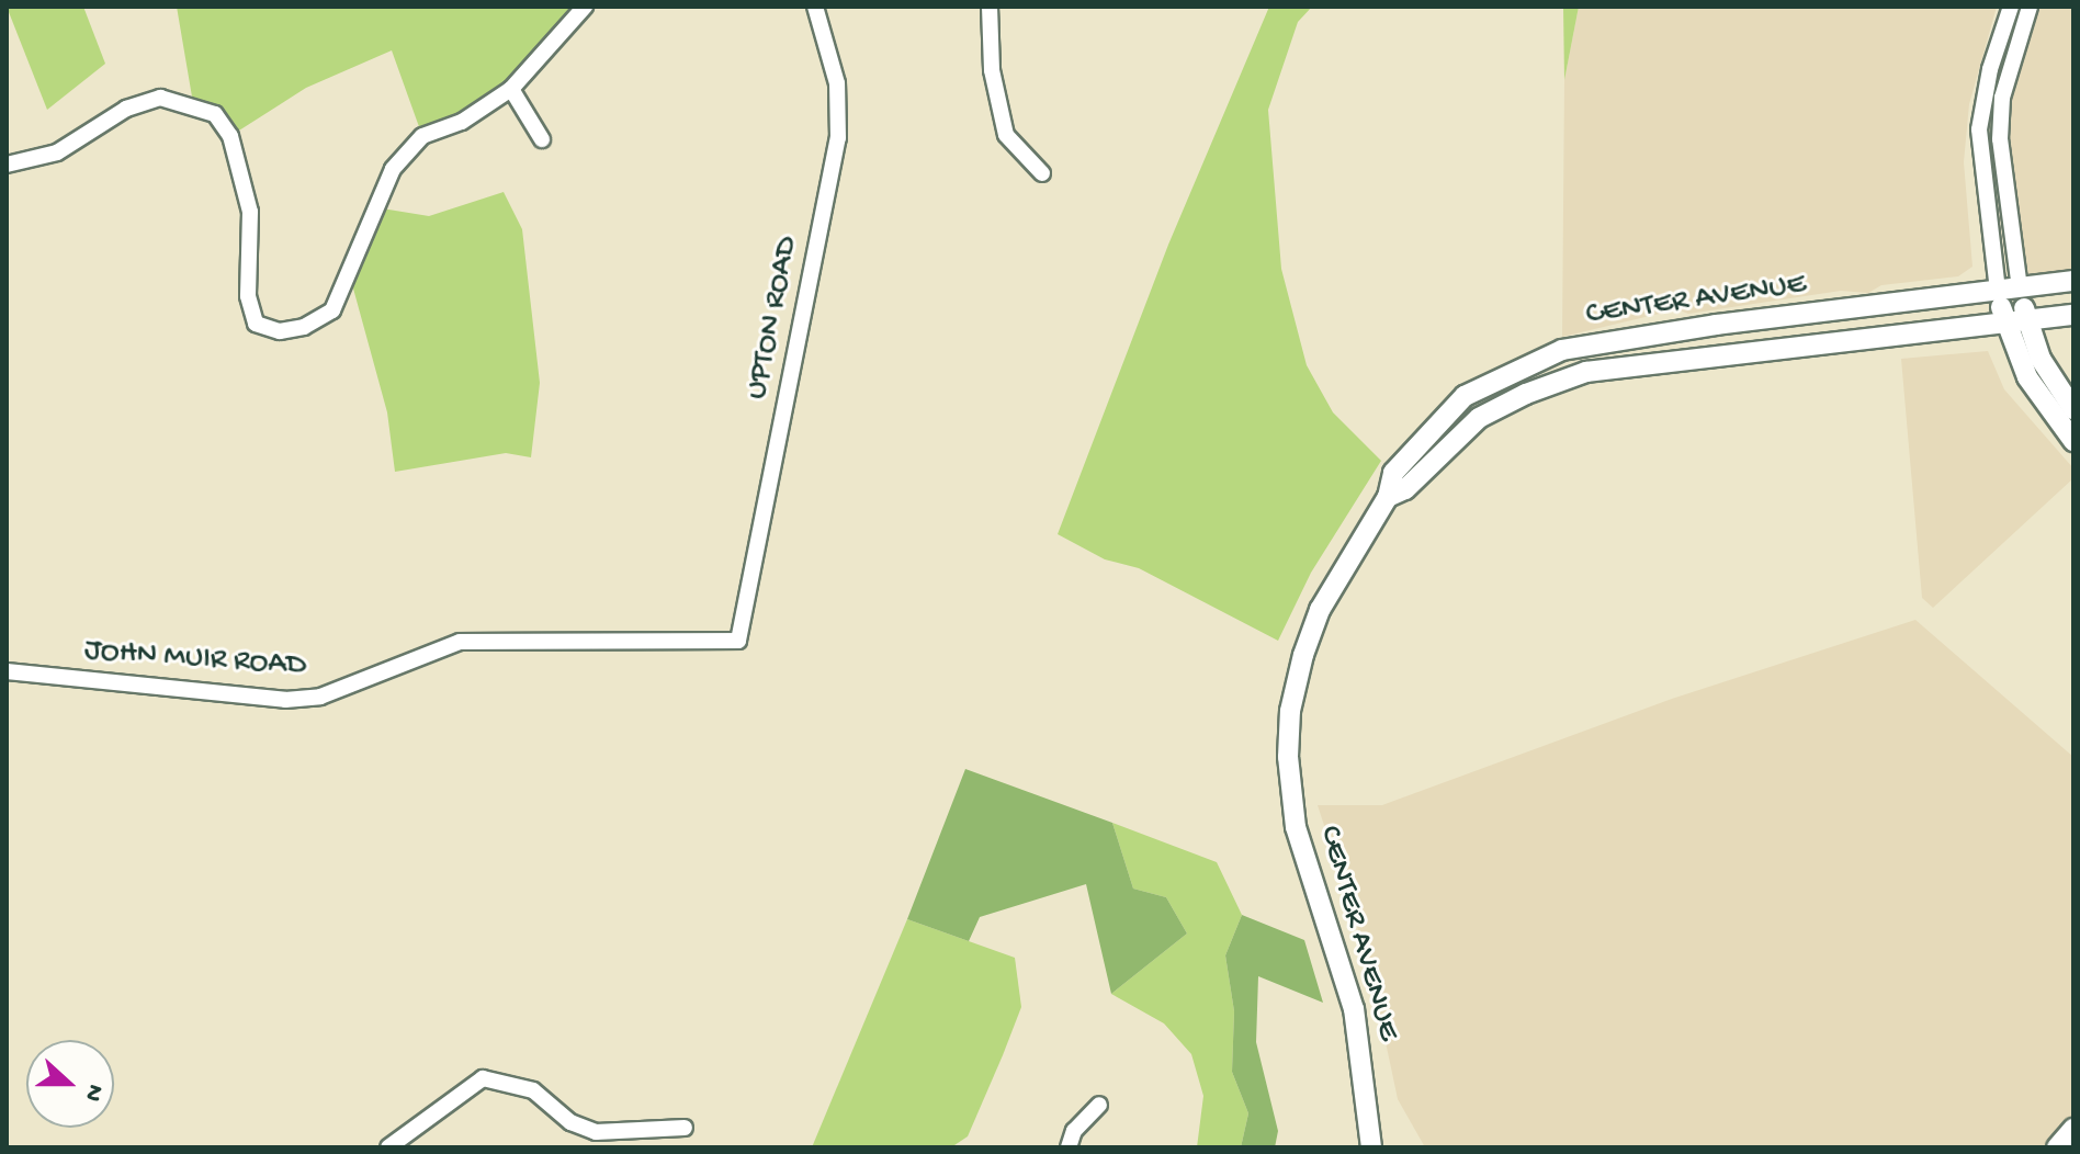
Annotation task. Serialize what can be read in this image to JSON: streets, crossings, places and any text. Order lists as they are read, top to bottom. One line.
{"streets":{"street":["CENTER AVENUE","UPTON ROAD","JOHN MUIR ROAD"]},"crossings":[["UPTON ROAD","JOHN MUIR ROAD"]],"north":"right"}
